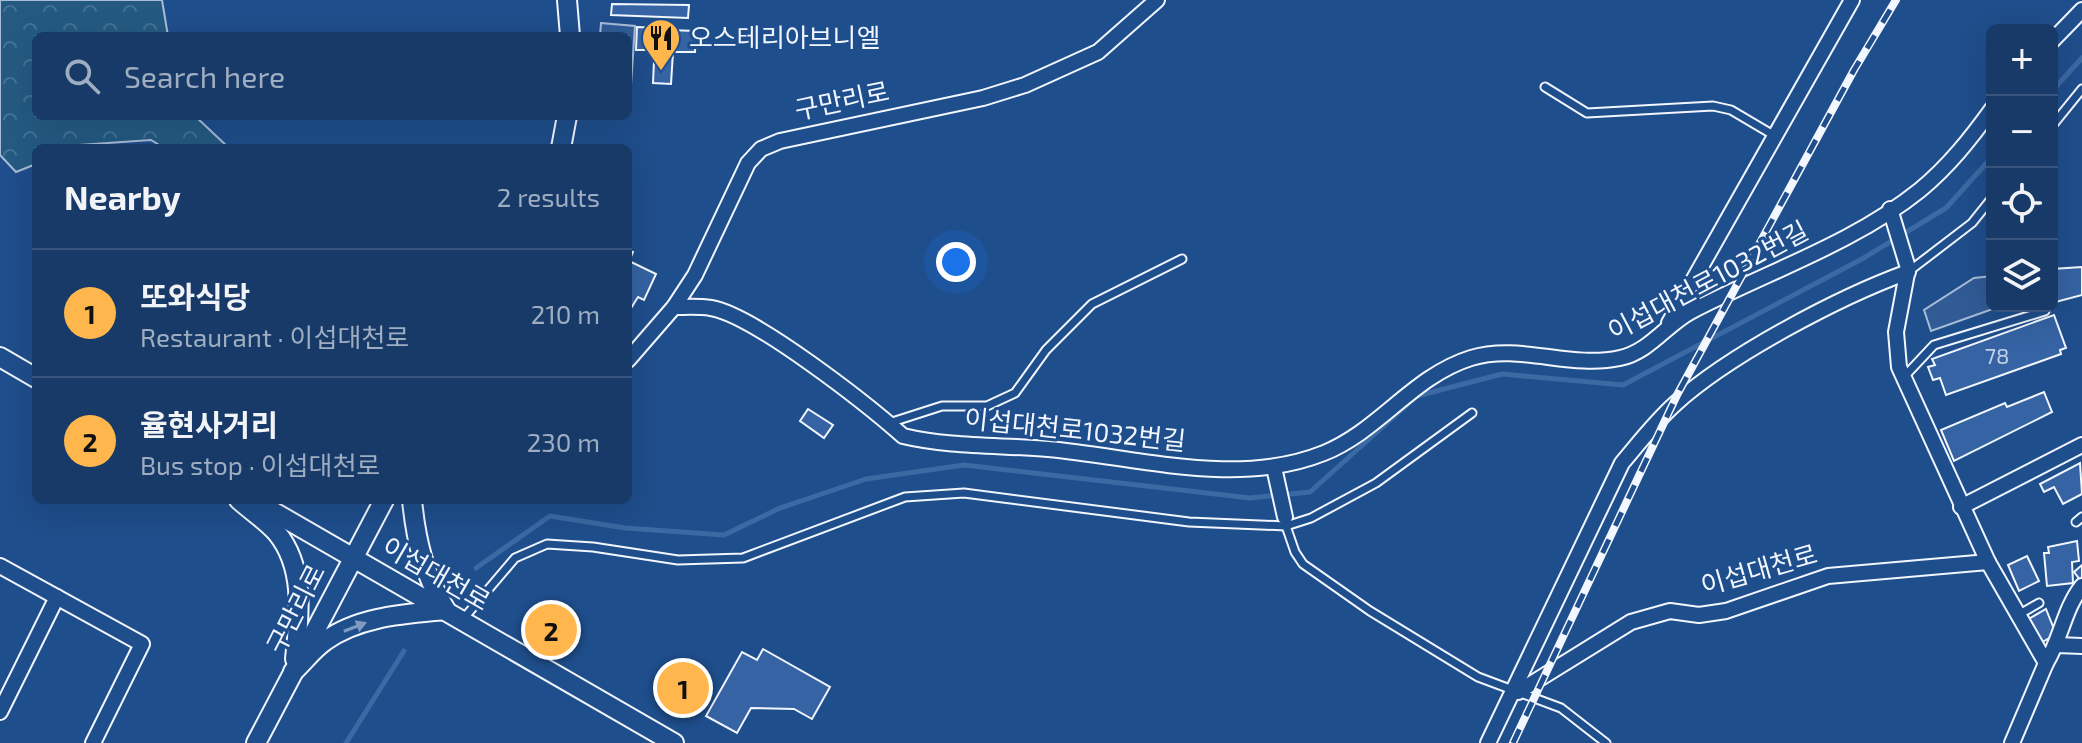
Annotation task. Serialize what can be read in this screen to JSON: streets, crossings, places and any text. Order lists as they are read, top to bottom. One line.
{"streets":{"street":["구만리로","이섭대천로1032번길","이섭대천로"]},"crossings":[["구만리로","이섭대천로1032번길"],["구만리로","이섭대천로"]],"places":{"restaurant":["오스테리아브니엘"]},"house_numbers":["78"],"page":{"map_buttons":["+","−"],"search":"Search here","heading":["Nearby","2 results"],"list":[{"mark":"1","name":"또와식당","note":"Restaurant · 이섭대천로","value":"210 m"},{"mark":"2","name":"율현사거리","note":"Bus stop · 이섭대천로","value":"230 m"}],"pins":["2","1"]}}
